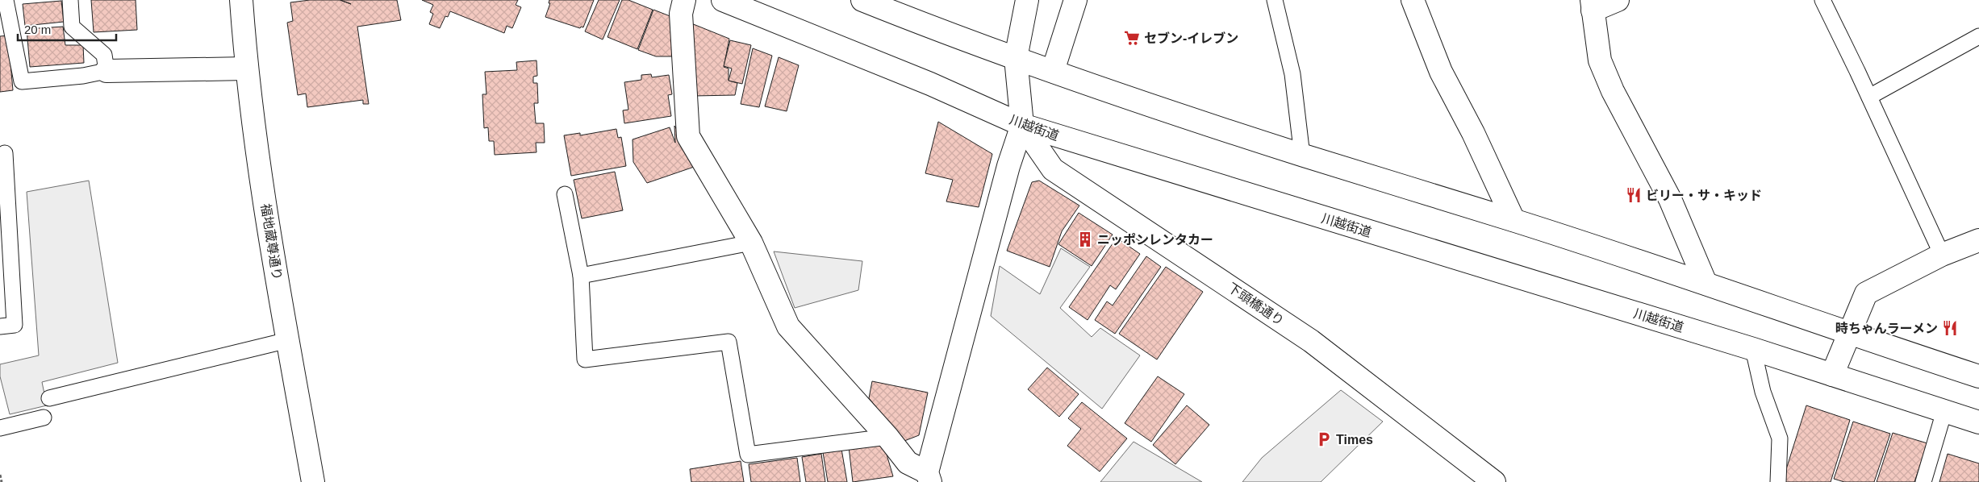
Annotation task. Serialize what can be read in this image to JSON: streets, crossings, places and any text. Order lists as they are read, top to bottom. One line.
{"streets":{"main road":["川越街道","福地蔵尊通り","下頭橋通り"]},"crossings":[["川越街道","下頭橋通り"]],"places":{"supermarket":["セブン-イレブン"],"restaurant":["ビリー・サ・キッド","時ちゃんラーメン"],"building":["ニッポンレンタカー"],"parking":["Times"]},"scale_bar":"20 m"}
